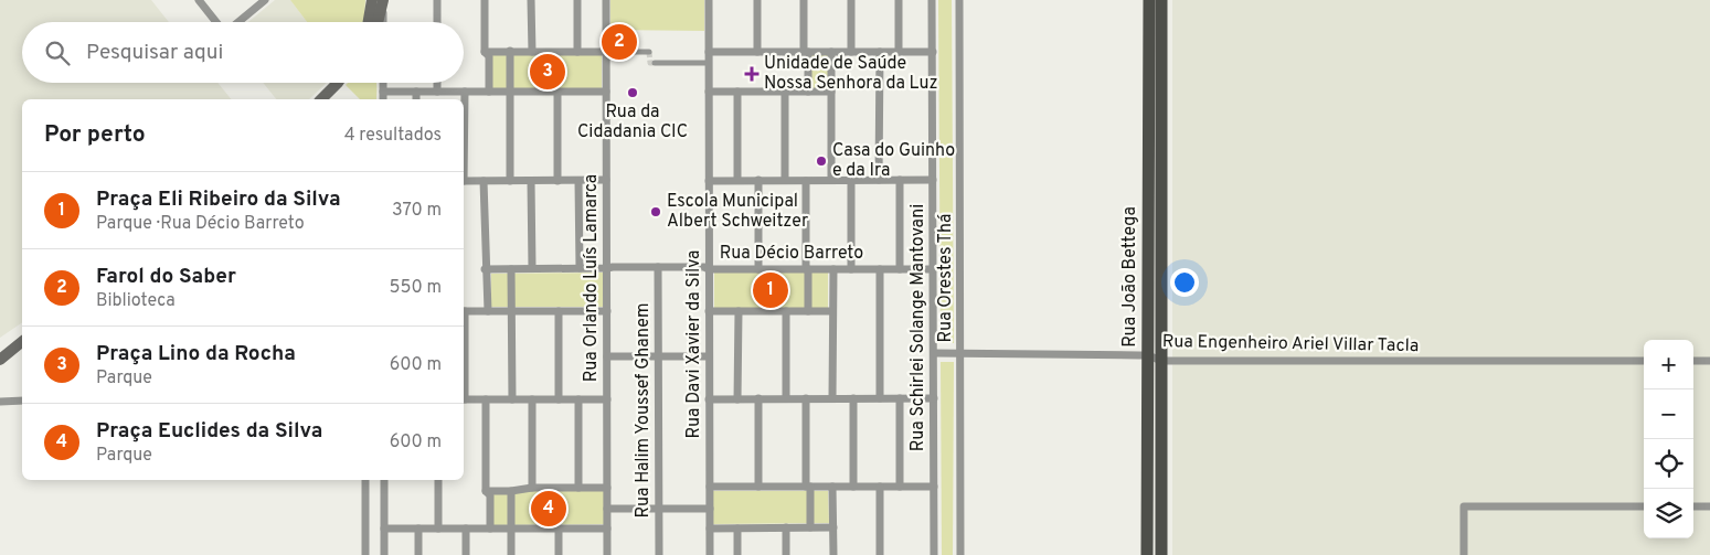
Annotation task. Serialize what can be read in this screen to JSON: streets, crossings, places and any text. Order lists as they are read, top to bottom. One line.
{"streets":{"main road":["Rua João Bettega"],"street":["Rua Décio Barreto","Rua Orlando Luís Lamarca","Rua Orestes Thá","Rua Schirlei Solange Mantovani","Rua Davi Xavier da Silva","Rua Engenheiro Ariel Villar Tacla","Rua Halim Youssef Ghanem"]},"crossings":[["Rua Décio Barreto","Rua Orlando Luís Lamarca"],["Rua Décio Barreto","Rua Schirlei Solange Mantovani"],["Rua Décio Barreto","Rua Davi Xavier da Silva"],["Rua Décio Barreto","Rua Halim Youssef Ghanem"],["Rua João Bettega","Rua Engenheiro Ariel Villar Tacla"],["Rua Orestes Thá","Rua Engenheiro Ariel Villar Tacla"],["Rua Schirlei Solange Mantovani","Rua Engenheiro Ariel Villar Tacla"]],"places":{"health":["Unidade de Saúde Nossa Senhora da Luz"],"other":["Rua da Cidadania CIC","Casa do Guinho e da Ira","Escola Municipal Albert Schweitzer"]},"page":{"pins":["2","3","1","4"],"search":"Pesquisar aqui","heading":["Por perto","4 resultados"],"list":[{"mark":"1","name":"Praça Eli Ribeiro da Silva","note":"Parque · Rua Décio Barreto","value":"370 m"},{"mark":"2","name":"Farol do Saber","note":"Biblioteca","value":"550 m"},{"mark":"3","name":"Praça Lino da Rocha","note":"Parque","value":"600 m"},{"mark":"4","name":"Praça Euclides da Silva","note":"Parque","value":"600 m"}],"map_buttons":["+","−"]}}
